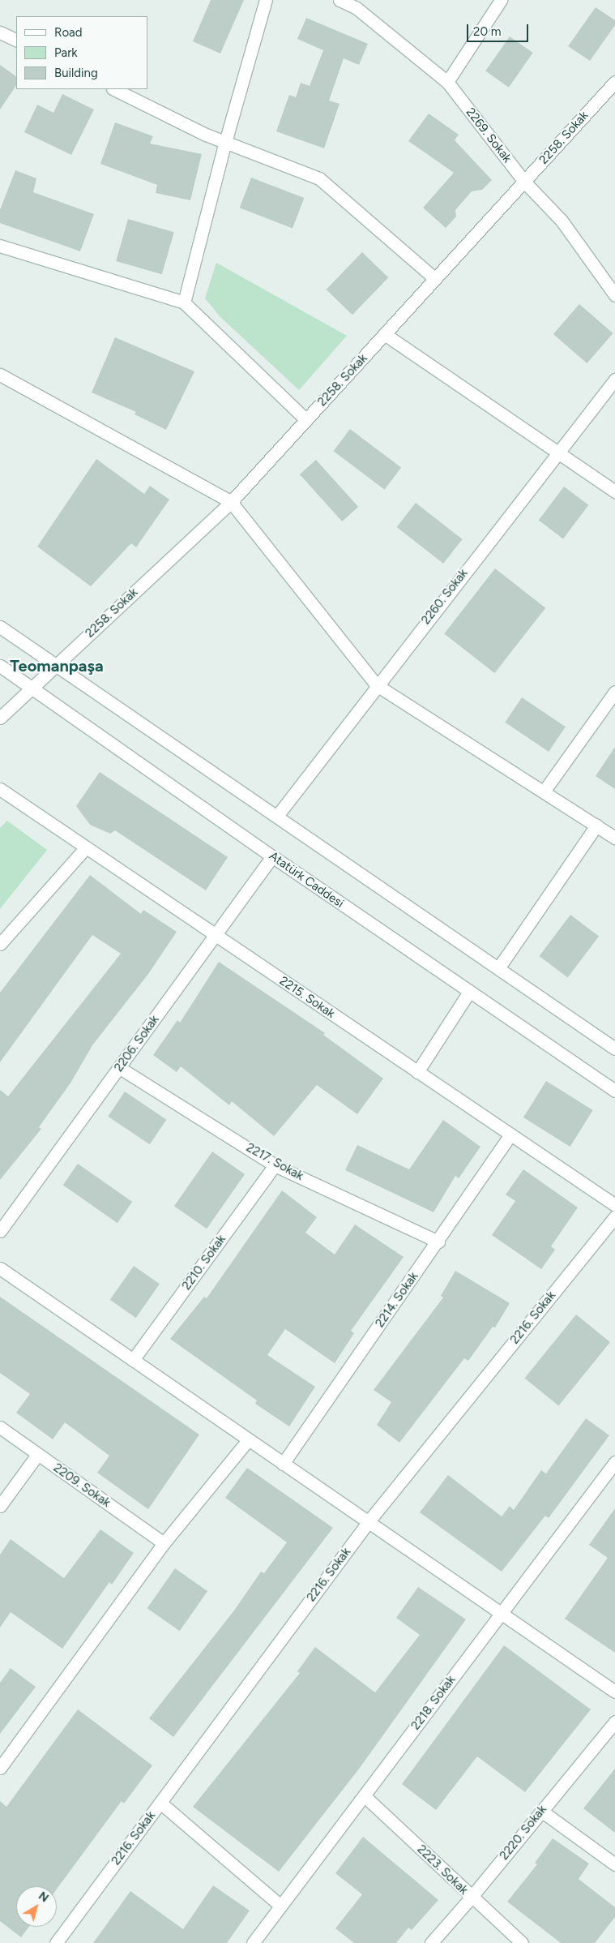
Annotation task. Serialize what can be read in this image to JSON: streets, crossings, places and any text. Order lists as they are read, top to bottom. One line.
{"streets":{"street":["2269. Sokak","2258. Sokak","2260. Sokak","Atatürk Caddesi","2215. Sokak","2206. Sokak","2217. Sokak","2210. Sokak","2214. Sokak","2216. Sokak","2209. Sokak","2218. Sokak","2220. Sokak","2223. Sokak"]},"crossings":[["2269. Sokak","2258. Sokak"],["Atatürk Caddesi","2206. Sokak"],["2215. Sokak","2206. Sokak"],["2215. Sokak","2214. Sokak"],["2206. Sokak","2217. Sokak"],["2217. Sokak","2210. Sokak"],["2217. Sokak","2214. Sokak"],["2218. Sokak","2223. Sokak"],["2220. Sokak","2223. Sokak"]],"districts":["Teomanpaşa"],"legend":["Road","Park","Building"],"scale_bar":"20 m","north":"top right"}
